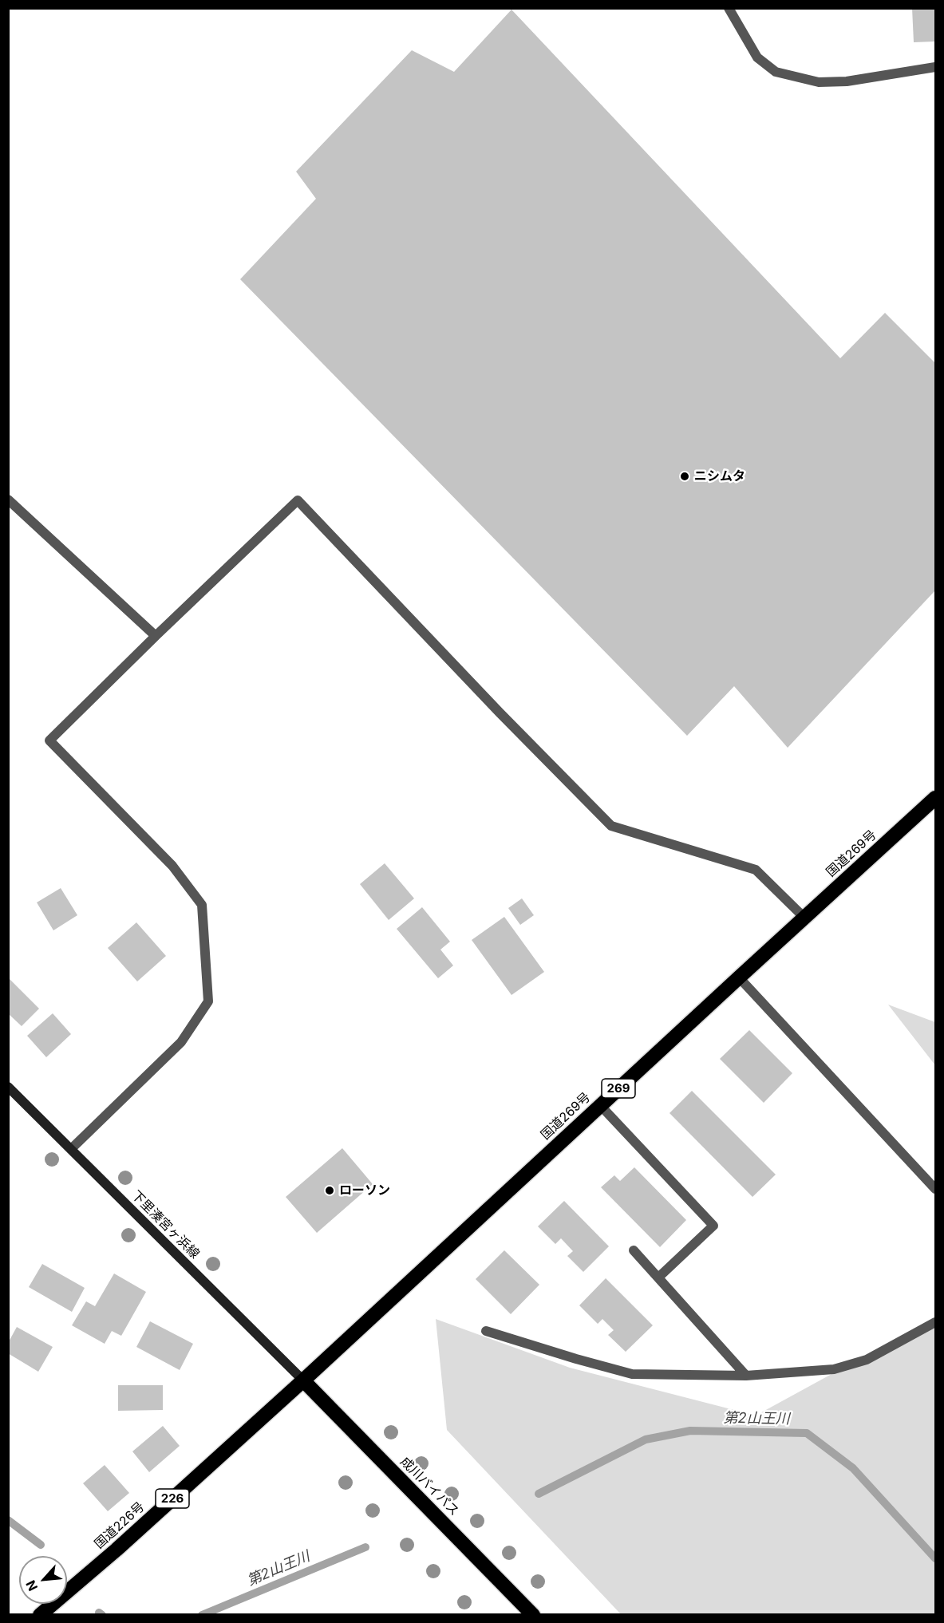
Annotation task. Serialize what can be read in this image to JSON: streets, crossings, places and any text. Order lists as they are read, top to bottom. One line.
{"streets":{"highway":["国道269号","269","成川バイパス","226","国道226号"],"main road":["下里湊宮ヶ浜線"]},"crossings":[["国道269号","下里湊宮ヶ浜線"],["国道269号","成川バイパス"],["国道269号","国道226号"],["下里湊宮ヶ浜線","成川バイパス"],["下里湊宮ヶ浜線","国道226号"],["成川バイパス","国道226号"]],"water":["第2山王川"],"places":["ニシムタ","ローソン"],"north":"bottom left"}
